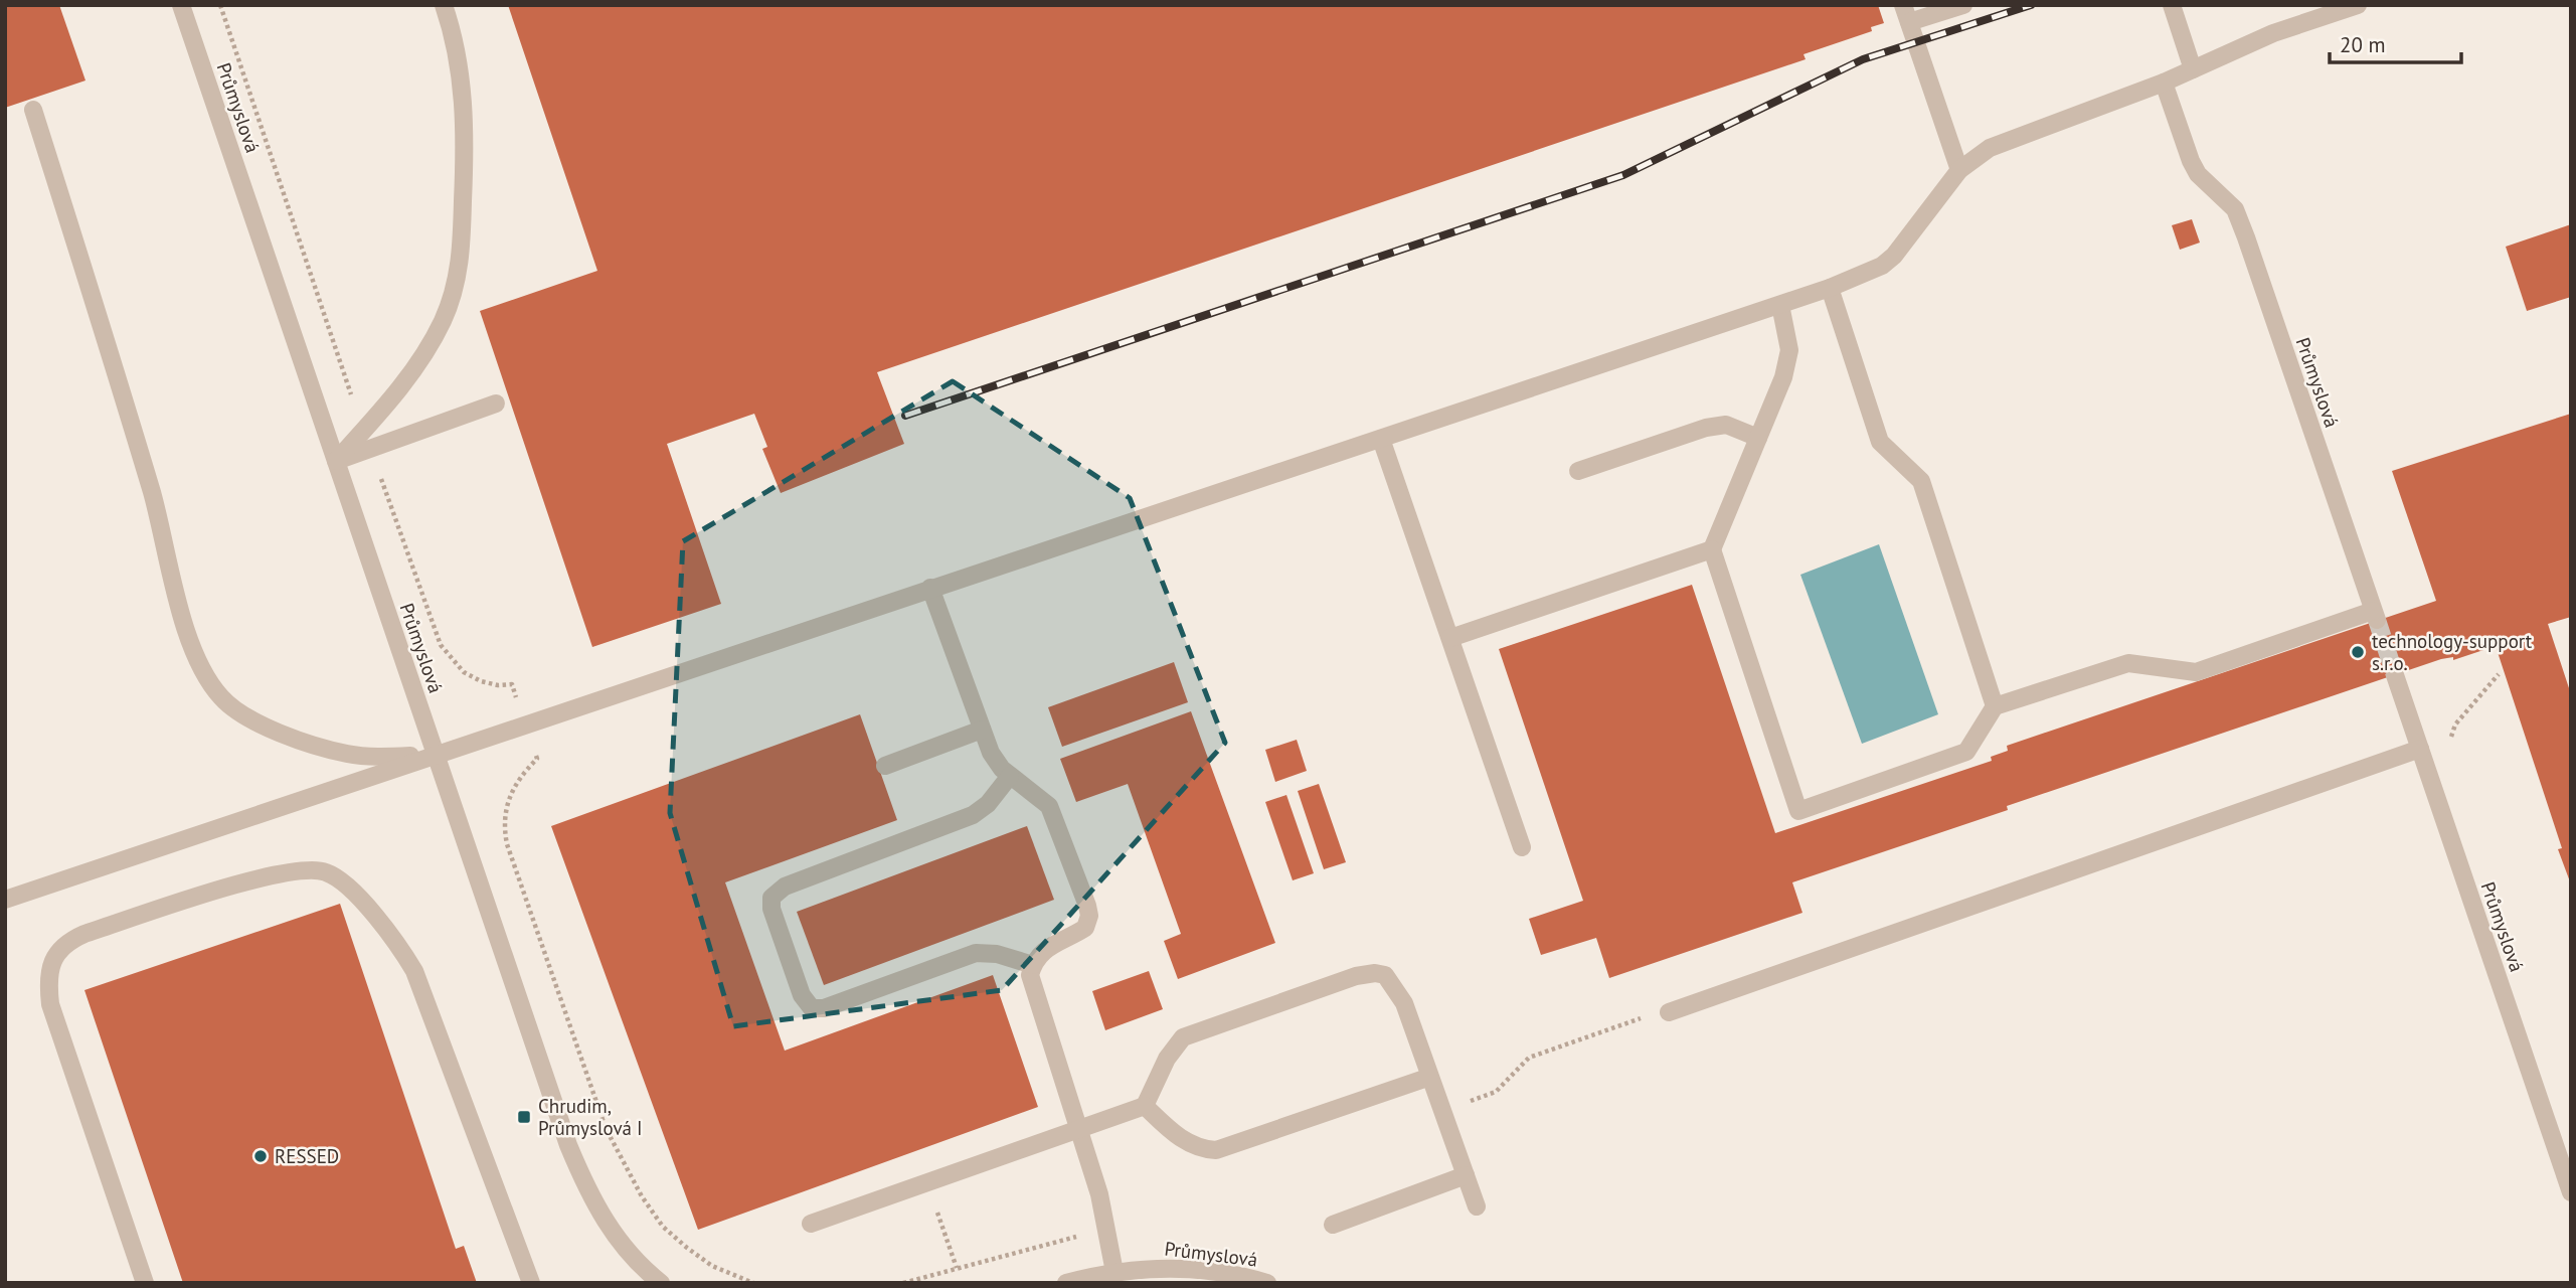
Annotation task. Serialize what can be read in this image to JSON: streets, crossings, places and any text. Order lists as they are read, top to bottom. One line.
{"streets":{"street":["Průmyslová"]},"places":{"other":["technology-support s.r.o.","RESSED"],"transit":["Chrudim, Průmyslová I"]},"scale_bar":"20 m"}
